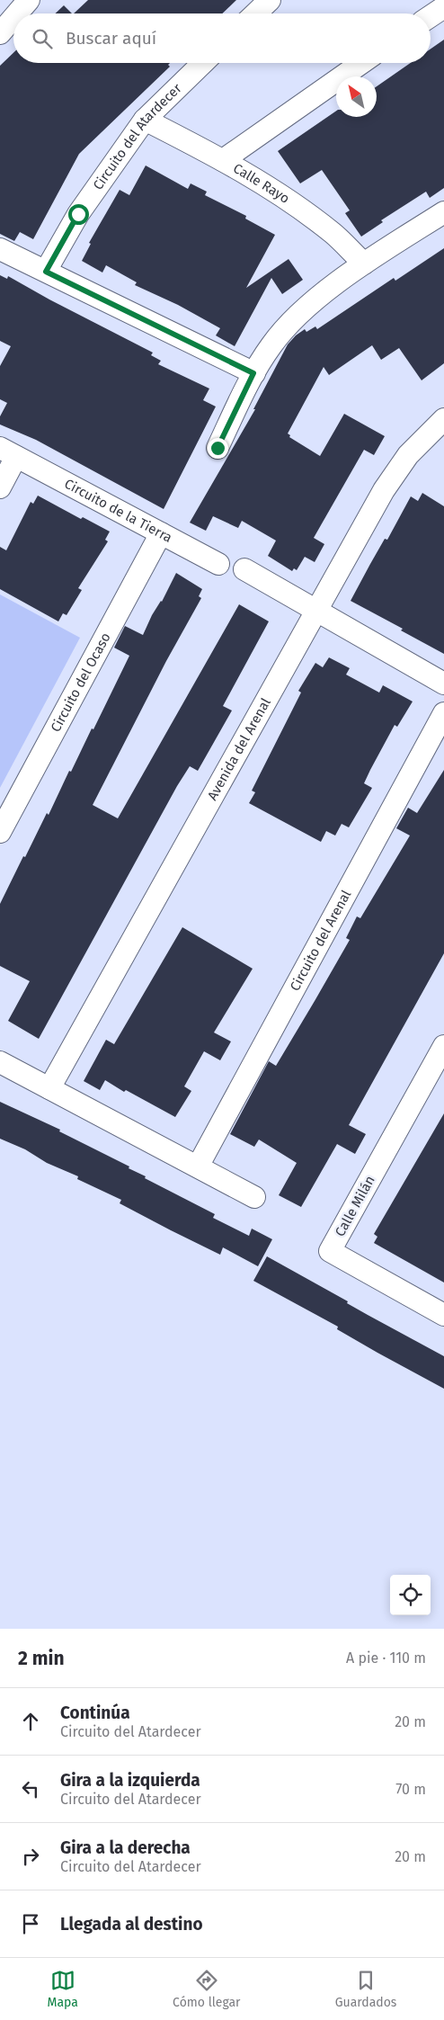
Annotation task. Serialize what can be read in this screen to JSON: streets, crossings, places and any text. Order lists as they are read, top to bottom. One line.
{"streets":{"street":["Circuito del Atardecer","Calle Rayo","Circuito de la Tierra","Circuito del Ocaso","Avenida del Arenal","Circuito del Arenal","Calle Milán"]},"crossings":[["Circuito del Atardecer","Calle Rayo"],["Circuito de la Tierra","Circuito del Ocaso"]],"north":"top left","page":{"search":"Buscar aquí","heading":["2 min","A pie · 110 m"],"list":[["Continúa","Circuito del Atardecer","20 m"],["Gira a la izquierda","Circuito del Atardecer","70 m"],["Gira a la derecha","Circuito del Atardecer","20 m"],"Llegada al destino"],"nav":["Mapa","Cómo llegar","Guardados"]}}
